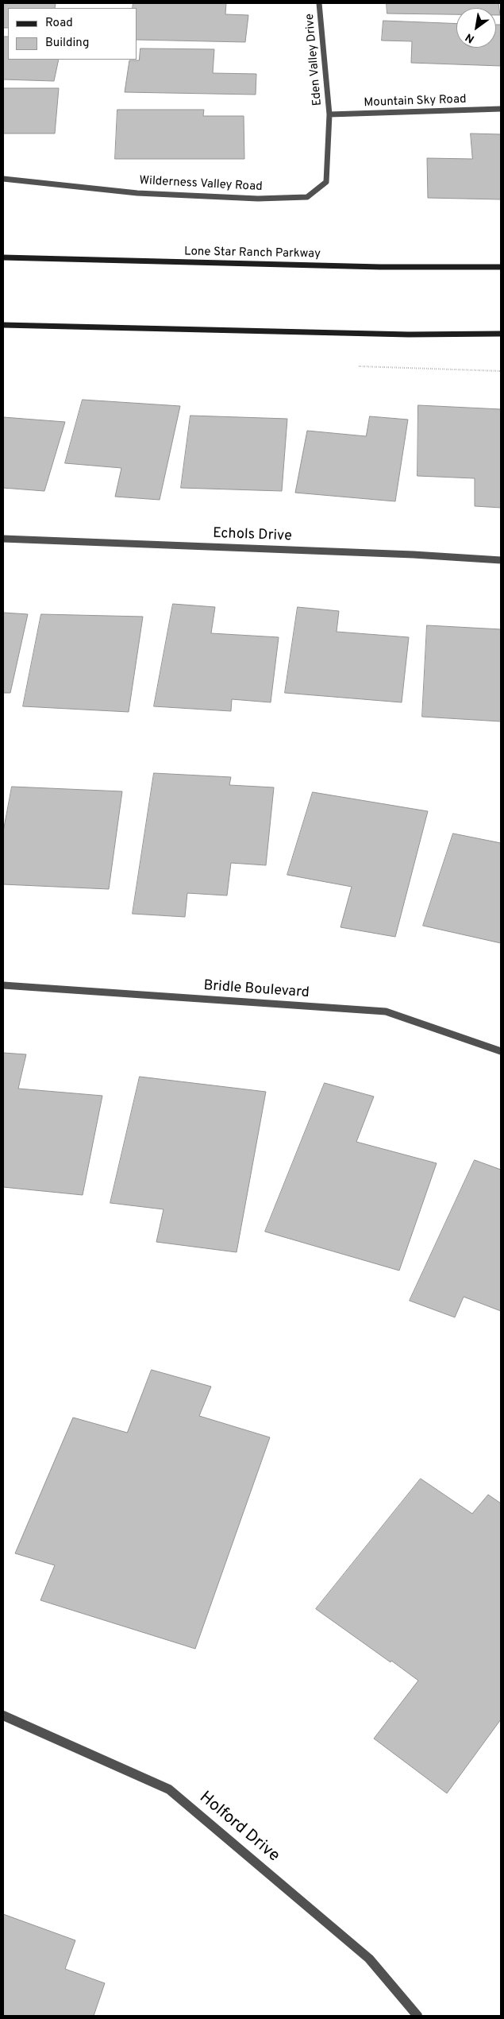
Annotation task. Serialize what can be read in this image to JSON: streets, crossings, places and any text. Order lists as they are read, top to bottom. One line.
{"streets":{"main road":["Lone Star Ranch Parkway"],"street":["Eden Valley Drive","Mountain Sky Road","Wilderness Valley Road","Echols Drive","Bridle Boulevard","Holford Drive"]},"crossings":[["Eden Valley Drive","Mountain Sky Road"],["Eden Valley Drive","Wilderness Valley Road"],["Mountain Sky Road","Wilderness Valley Road"]],"legend":["Road","Building"],"north":"bottom left"}
